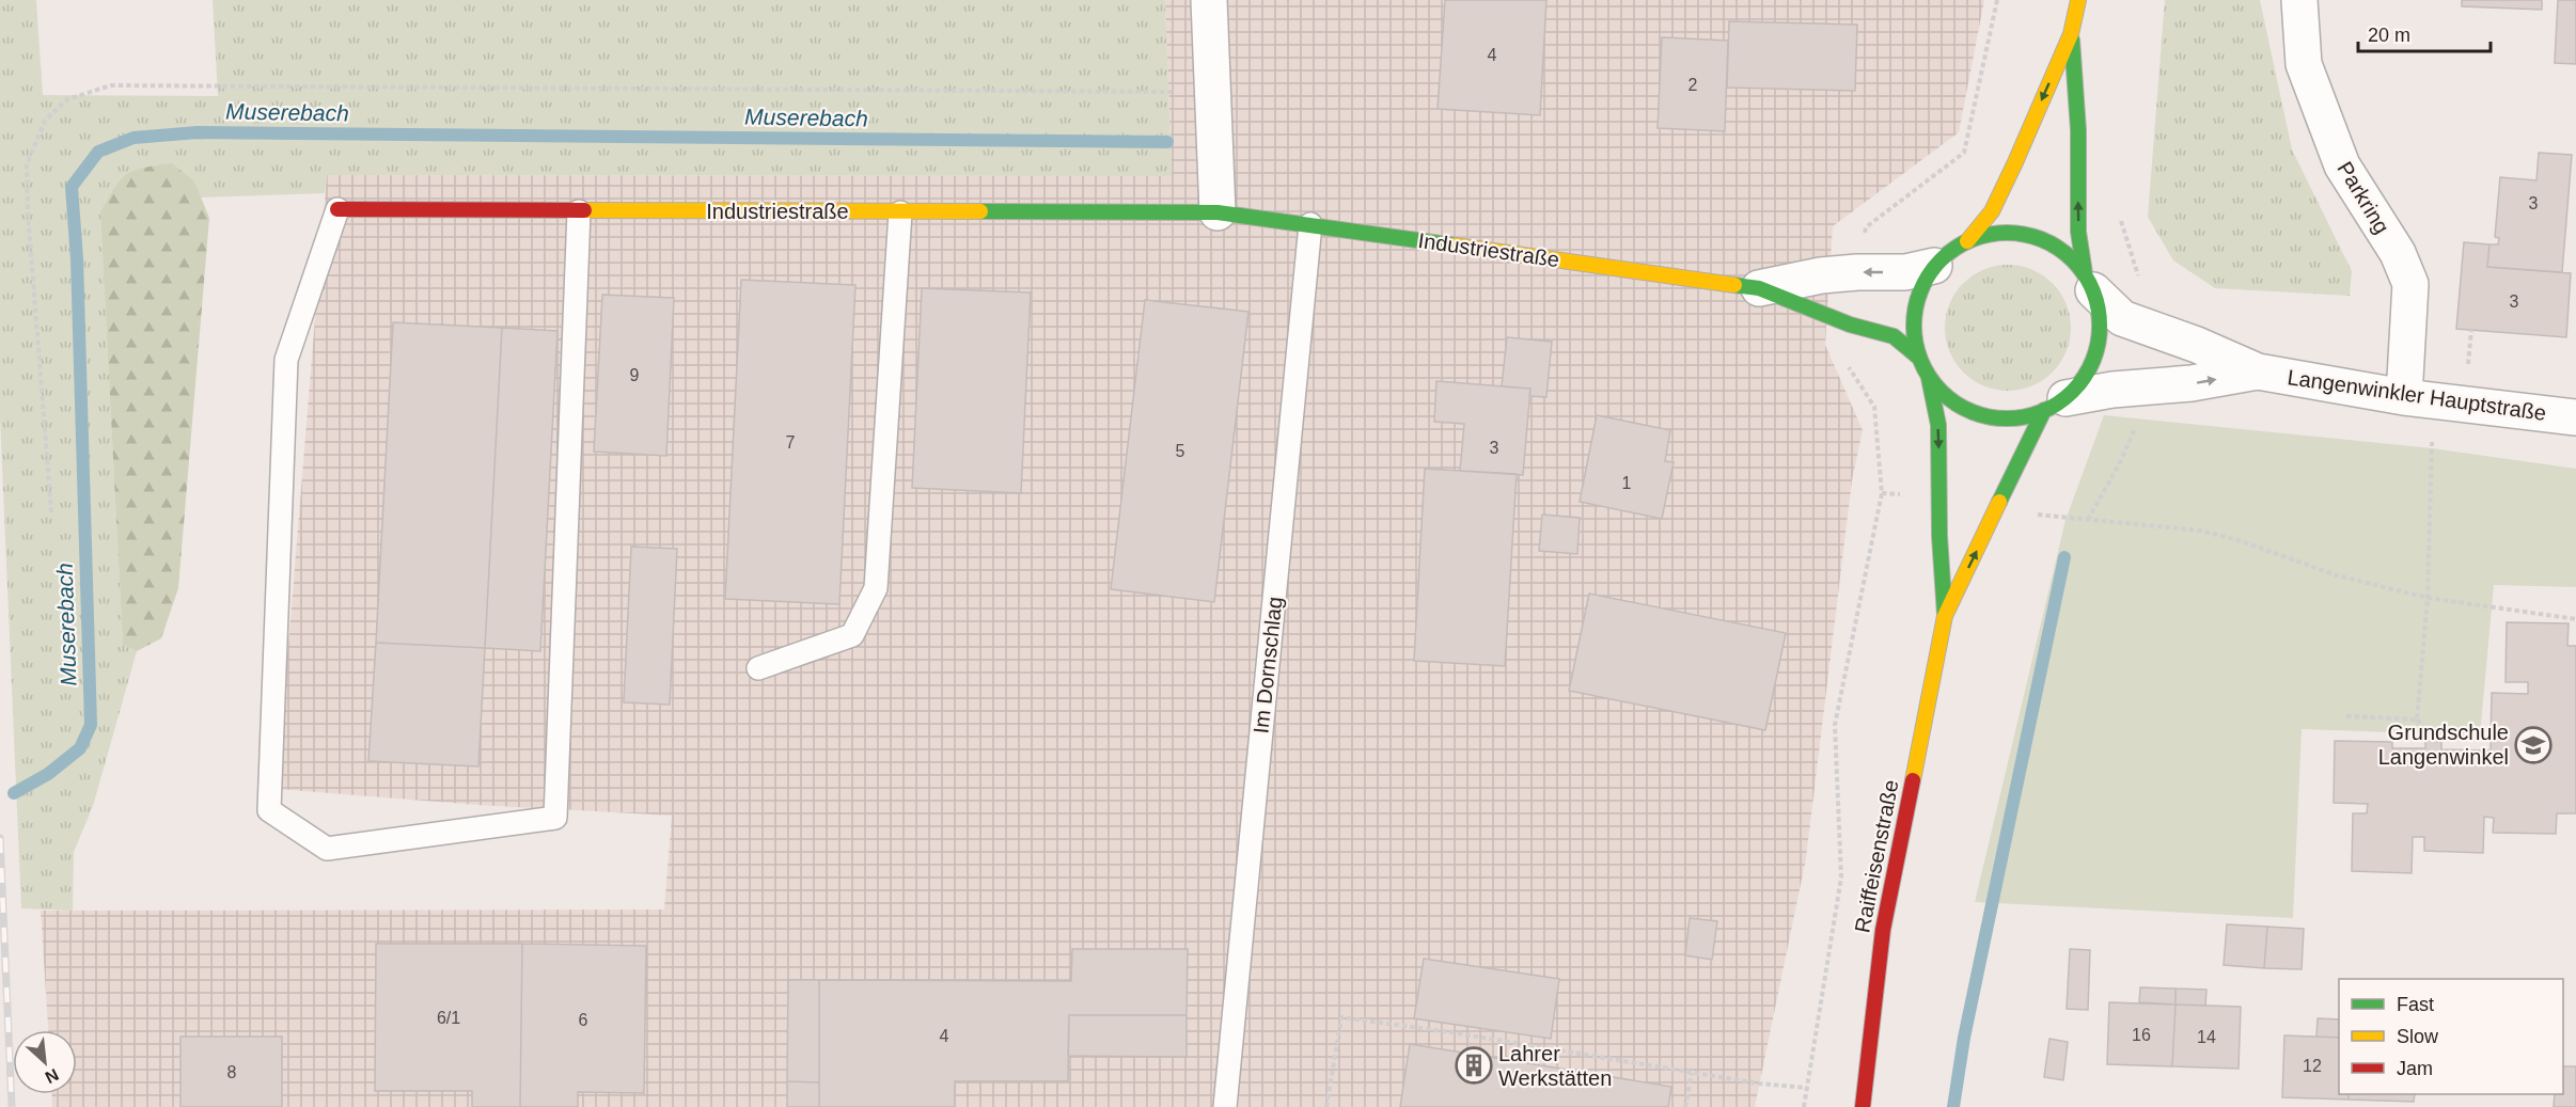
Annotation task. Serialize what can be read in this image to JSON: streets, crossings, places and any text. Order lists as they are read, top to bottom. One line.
{"streets":{"street":["Parkring","Industriestraße","Langenwinkler Hauptstraße","Raiffeisenstraße"],"lane":["Im Dornschlag"]},"crossings":[["Parkring","Langenwinkler Hauptstraße"],["Industriestraße","Langenwinkler Hauptstraße"],["Industriestraße","Im Dornschlag"],["Industriestraße","Raiffeisenstraße"],["Langenwinkler Hauptstraße","Raiffeisenstraße"]],"water":["Muserebach"],"places":{"school or university":["Grundschule Langenwinkel"],"building":["Lahrer Werkstätten"]},"house_numbers":["4","2","3","3","9","7","3","5","1","6/1","6","16","4","14","12","8"],"legend":["Fast","Slow","Jam"],"scale_bar":"20 m","north":"bottom right"}
